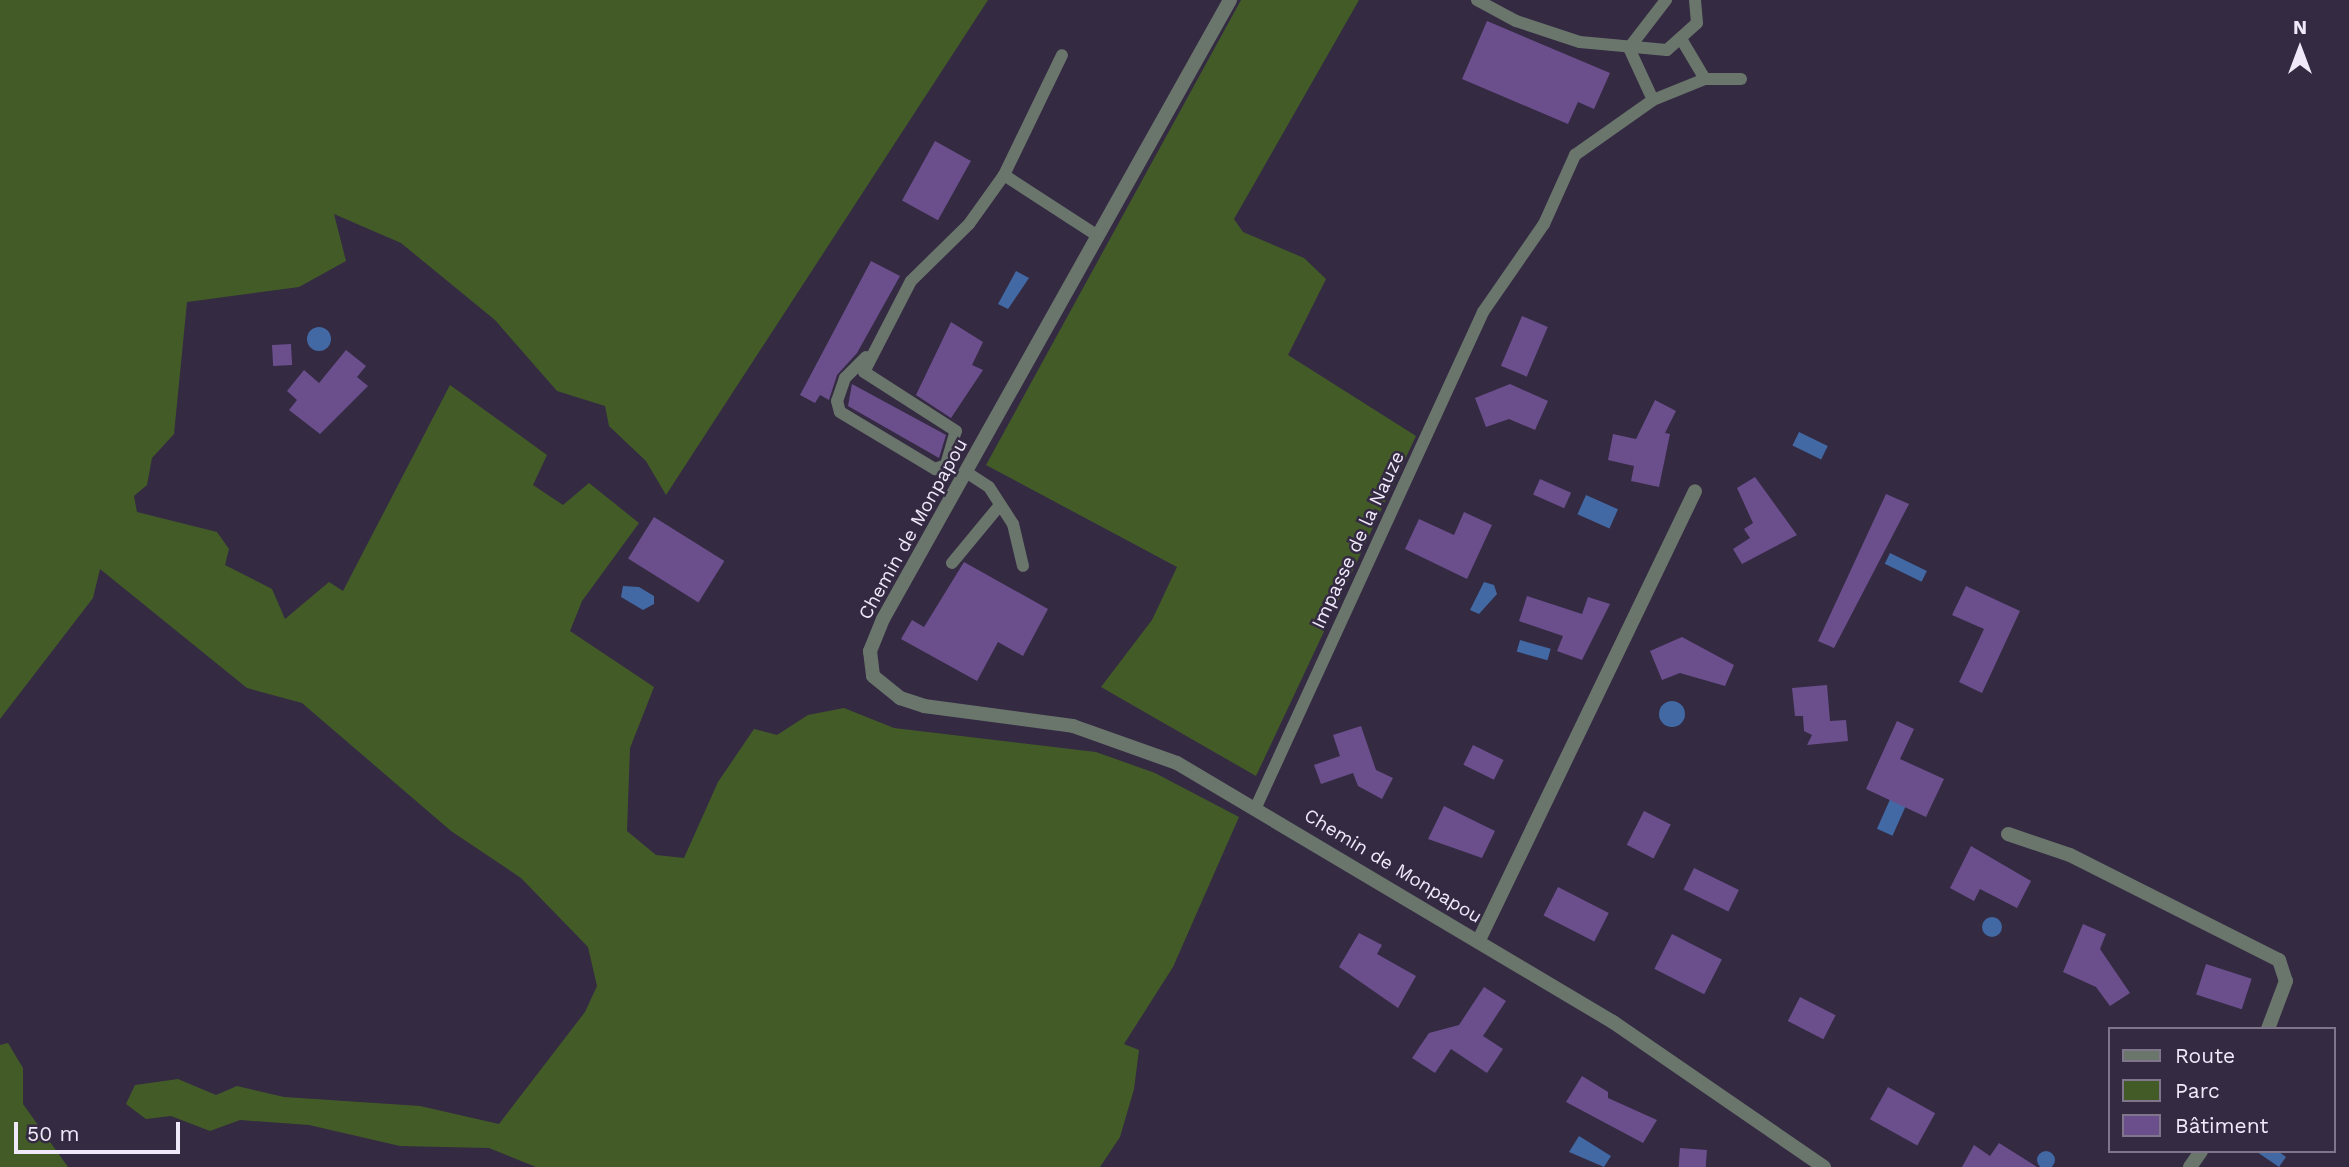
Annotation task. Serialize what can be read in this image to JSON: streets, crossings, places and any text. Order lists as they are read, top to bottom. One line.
{"streets":{"street":["Chemin de Monpapou"],"lane":["Impasse de la Nauze"]},"crossings":[["Chemin de Monpapou","Impasse de la Nauze"]],"legend":["Route","Parc","Bâtiment"],"scale_bar":"50 m","north":"top"}
